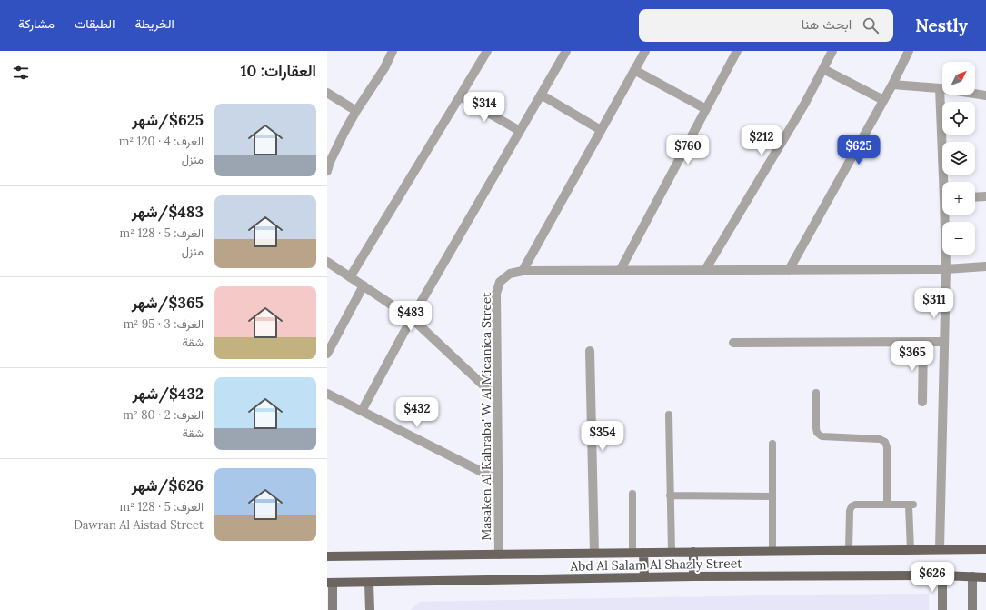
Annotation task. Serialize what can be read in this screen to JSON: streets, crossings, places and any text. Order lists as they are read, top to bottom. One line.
{"streets":{"main road":["Abd Al Salam Al Shazly Street"],"street":["Masaken Al Kahraba' W Al Micanica Street"]},"crossings":[["Masaken Al Kahraba' W Al Micanica Street","Abd Al Salam Al Shazly Street"]],"north":"top right","page":{"header":"Nestly","search":"ابحث هنا","nav":["الخريطة","الطبقات","مشاركة"],"heading":"العقارات: 10","map_buttons":["+","−"],"price":["$314","$212","$760","$625","$311","$483","$365","$432","$354","$626"],"list":[{"name":"$625/شهر","note":"الغرف: 4 · 120 m² · منزل"},{"name":"$483/شهر","note":"الغرف: 5 · 128 m² · منزل"},{"name":"$365/شهر","note":"الغرف: 3 · 95 m² · شقة"},{"name":"$432/شهر","note":"الغرف: 2 · 80 m² · شقة"},{"name":"$626/شهر","note":"الغرف: 5 · 128 m² · Dawran Al Aistad Street"}]}}
